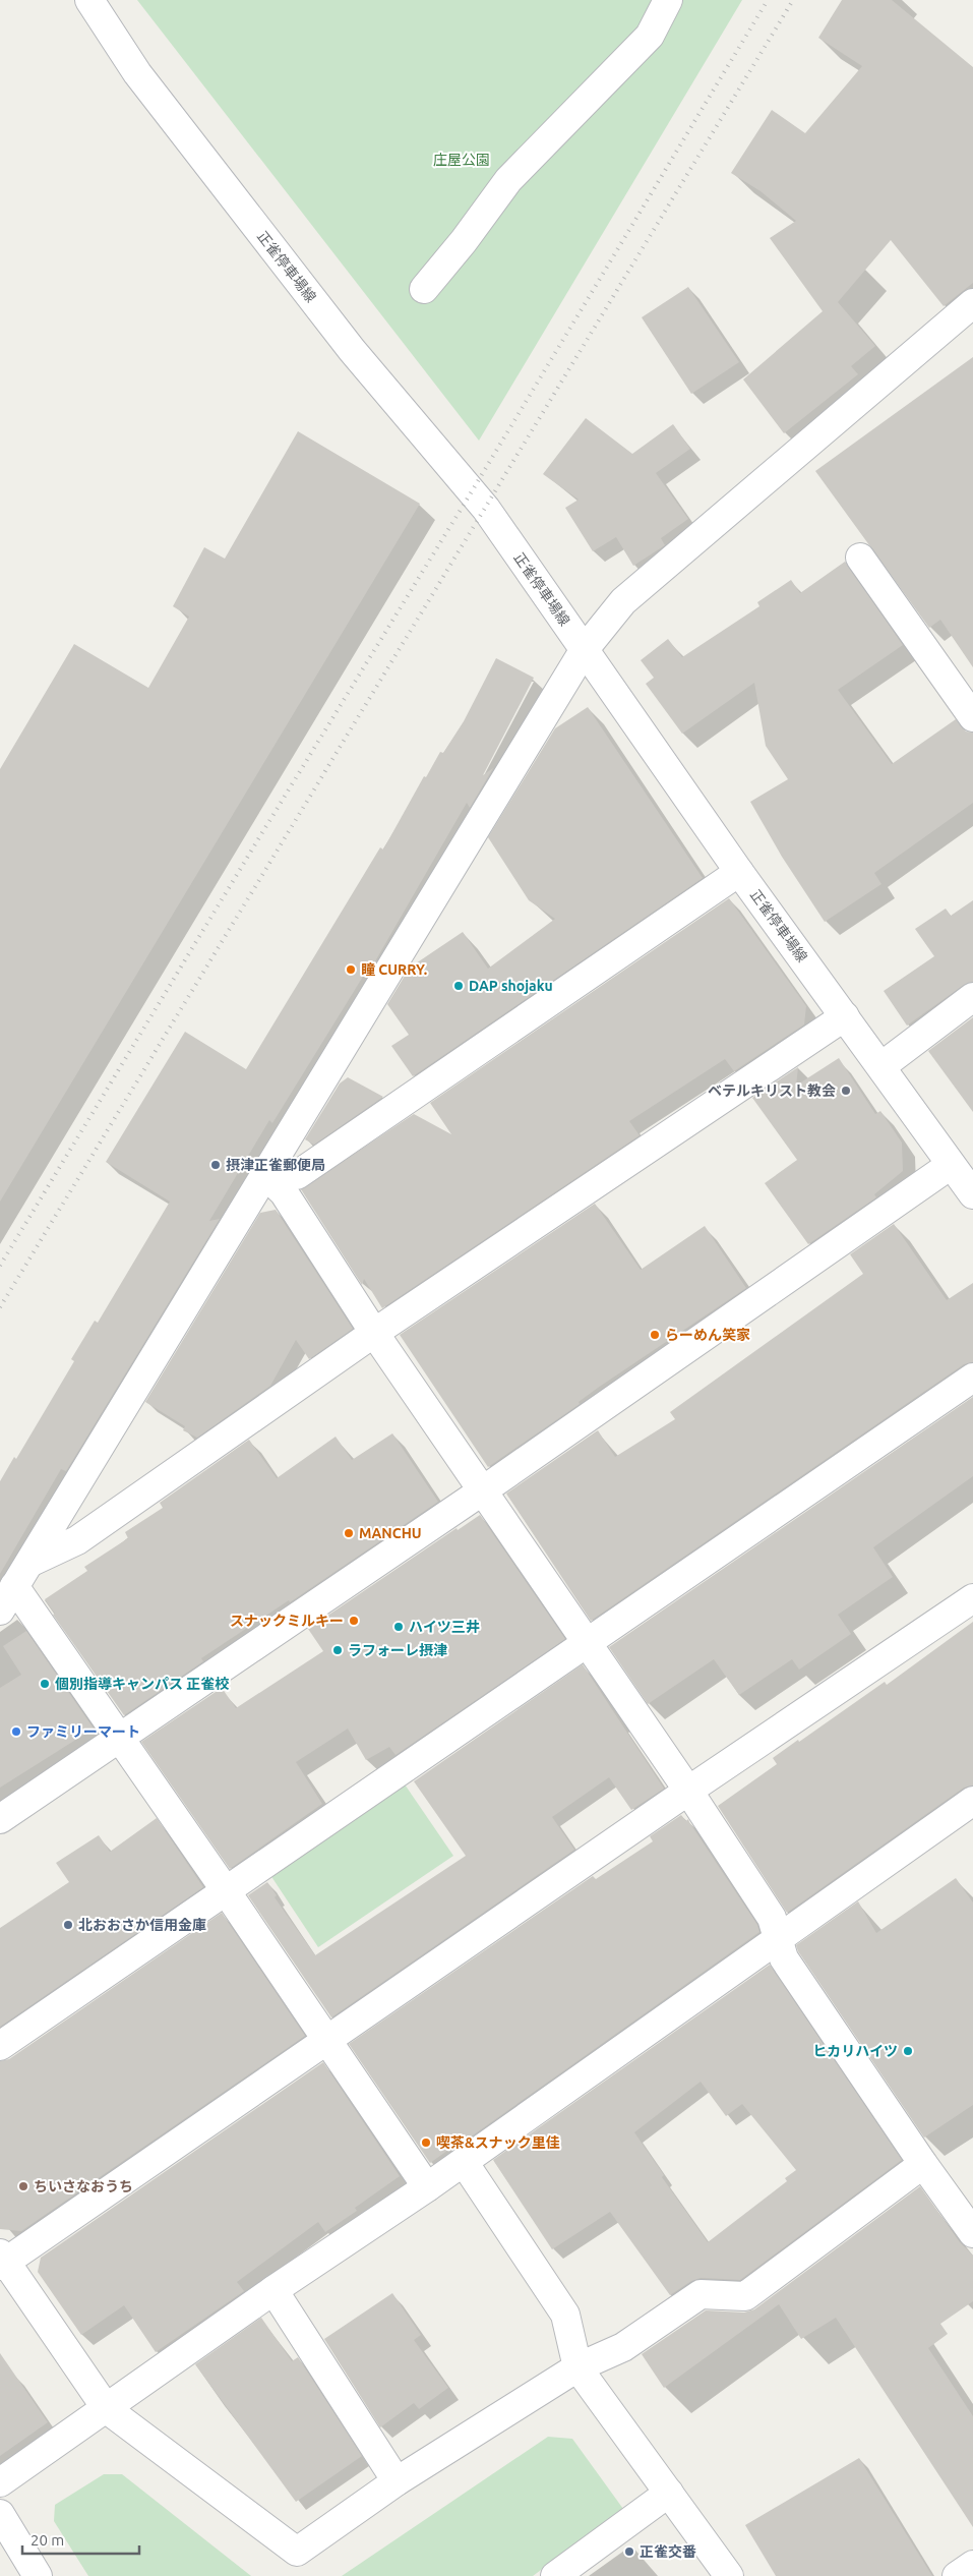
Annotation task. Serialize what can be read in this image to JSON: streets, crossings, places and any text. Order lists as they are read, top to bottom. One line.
{"streets":{"street":["正雀停車場線"]},"parks":["庄屋公園"],"places":["瞳 CURRY.","DAP shojaku","ベテルキリスト教会","摂津正雀郵便局","らーめん笑家","MANCHU","スナックミルキー","ハイツ三井","ラフォーレ摂津","個別指導キャンパス 正雀校","ファミリーマート","北おおさか信用金庫","ヒカリハイツ","喫茶&スナック里佳","ちいさなおうち","正雀交番"],"scale_bar":"20 m"}
